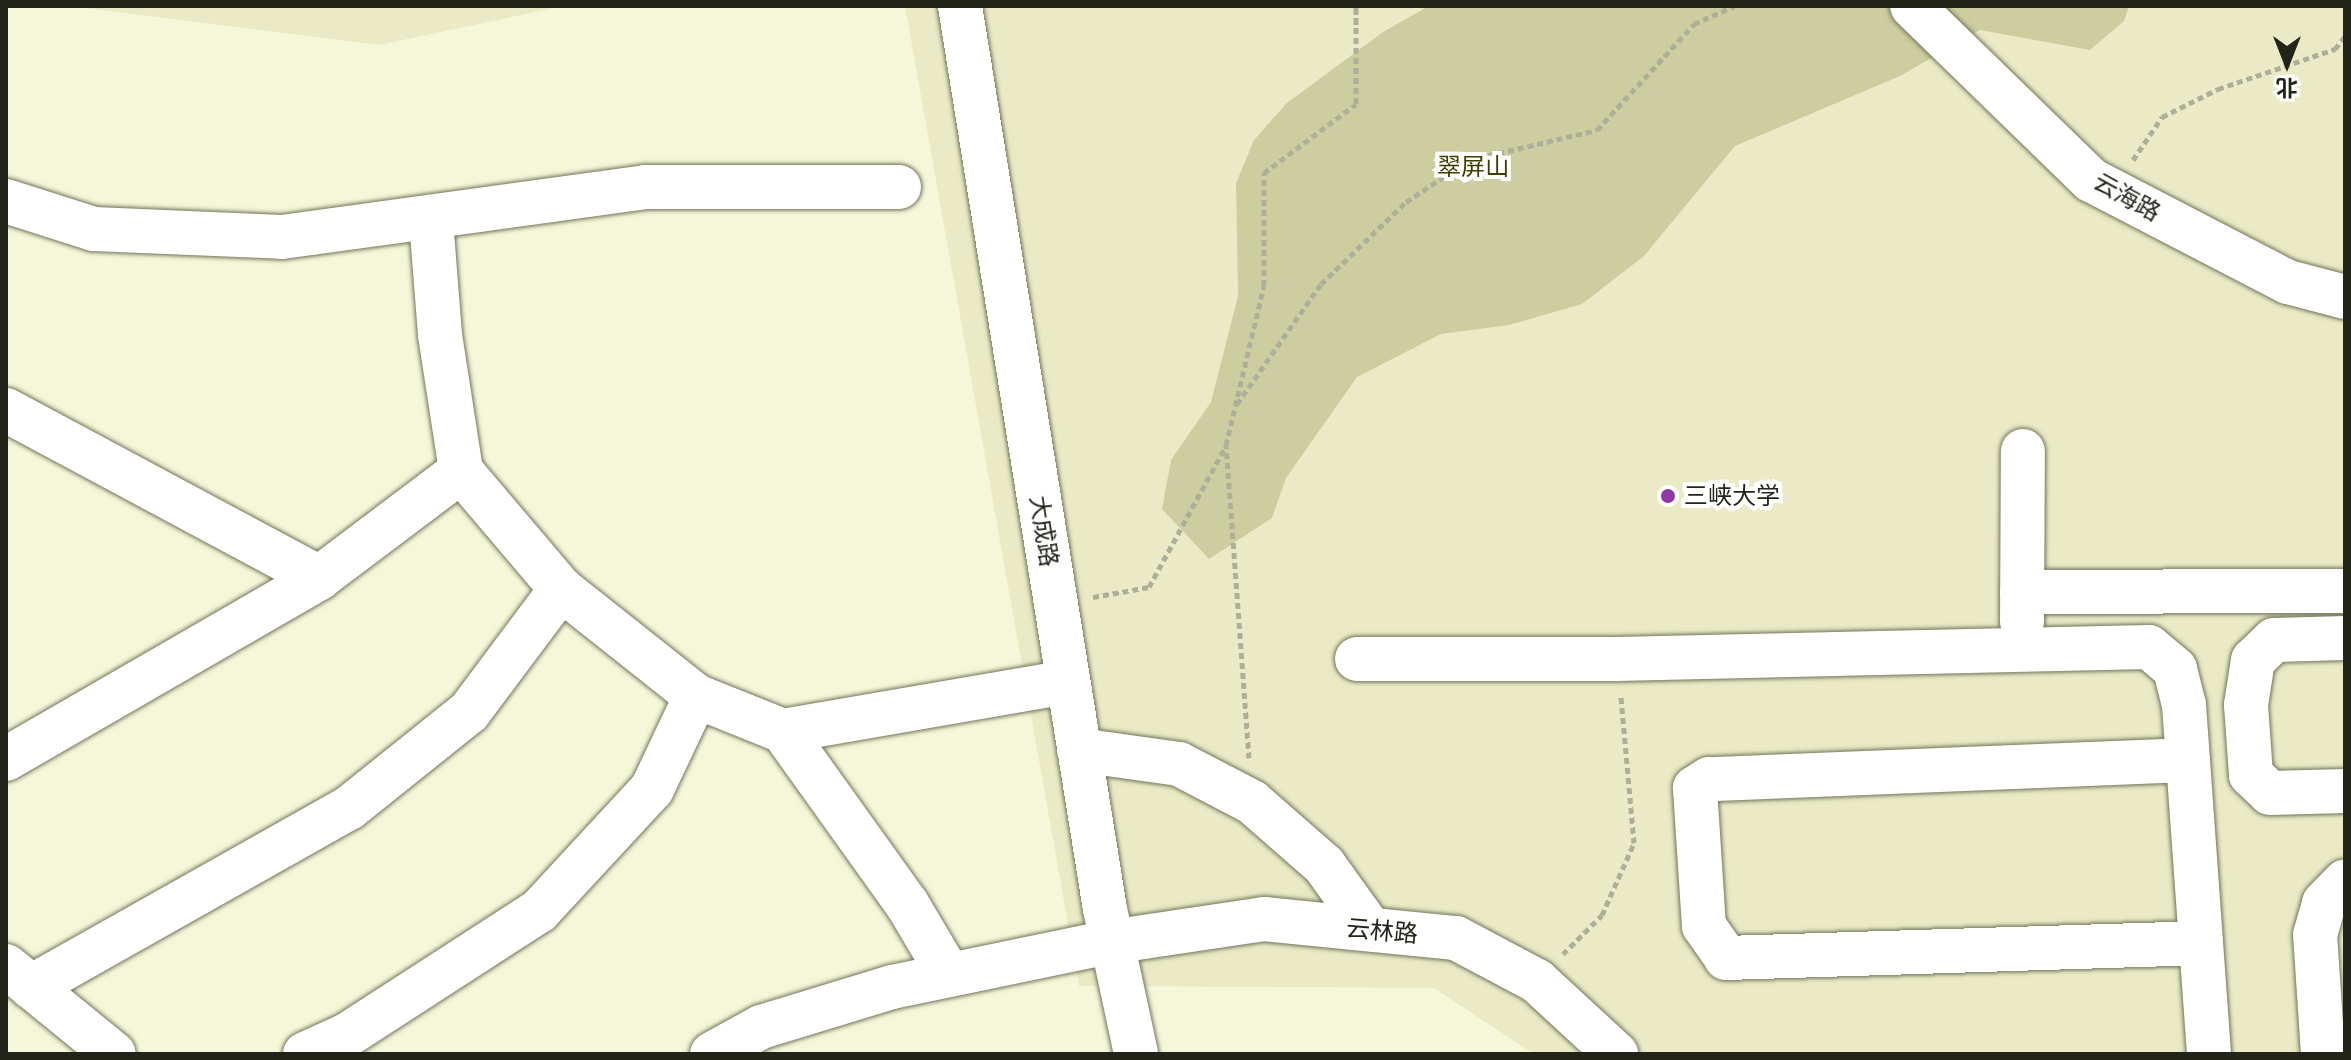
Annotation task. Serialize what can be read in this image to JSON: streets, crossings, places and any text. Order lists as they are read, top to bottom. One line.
{"streets":{"street":["云海路","大成路","云林路"]},"crossings":[["大成路","云林路"]],"parks":["翠屏山"],"places":["三峡大学"],"north":"bottom"}
